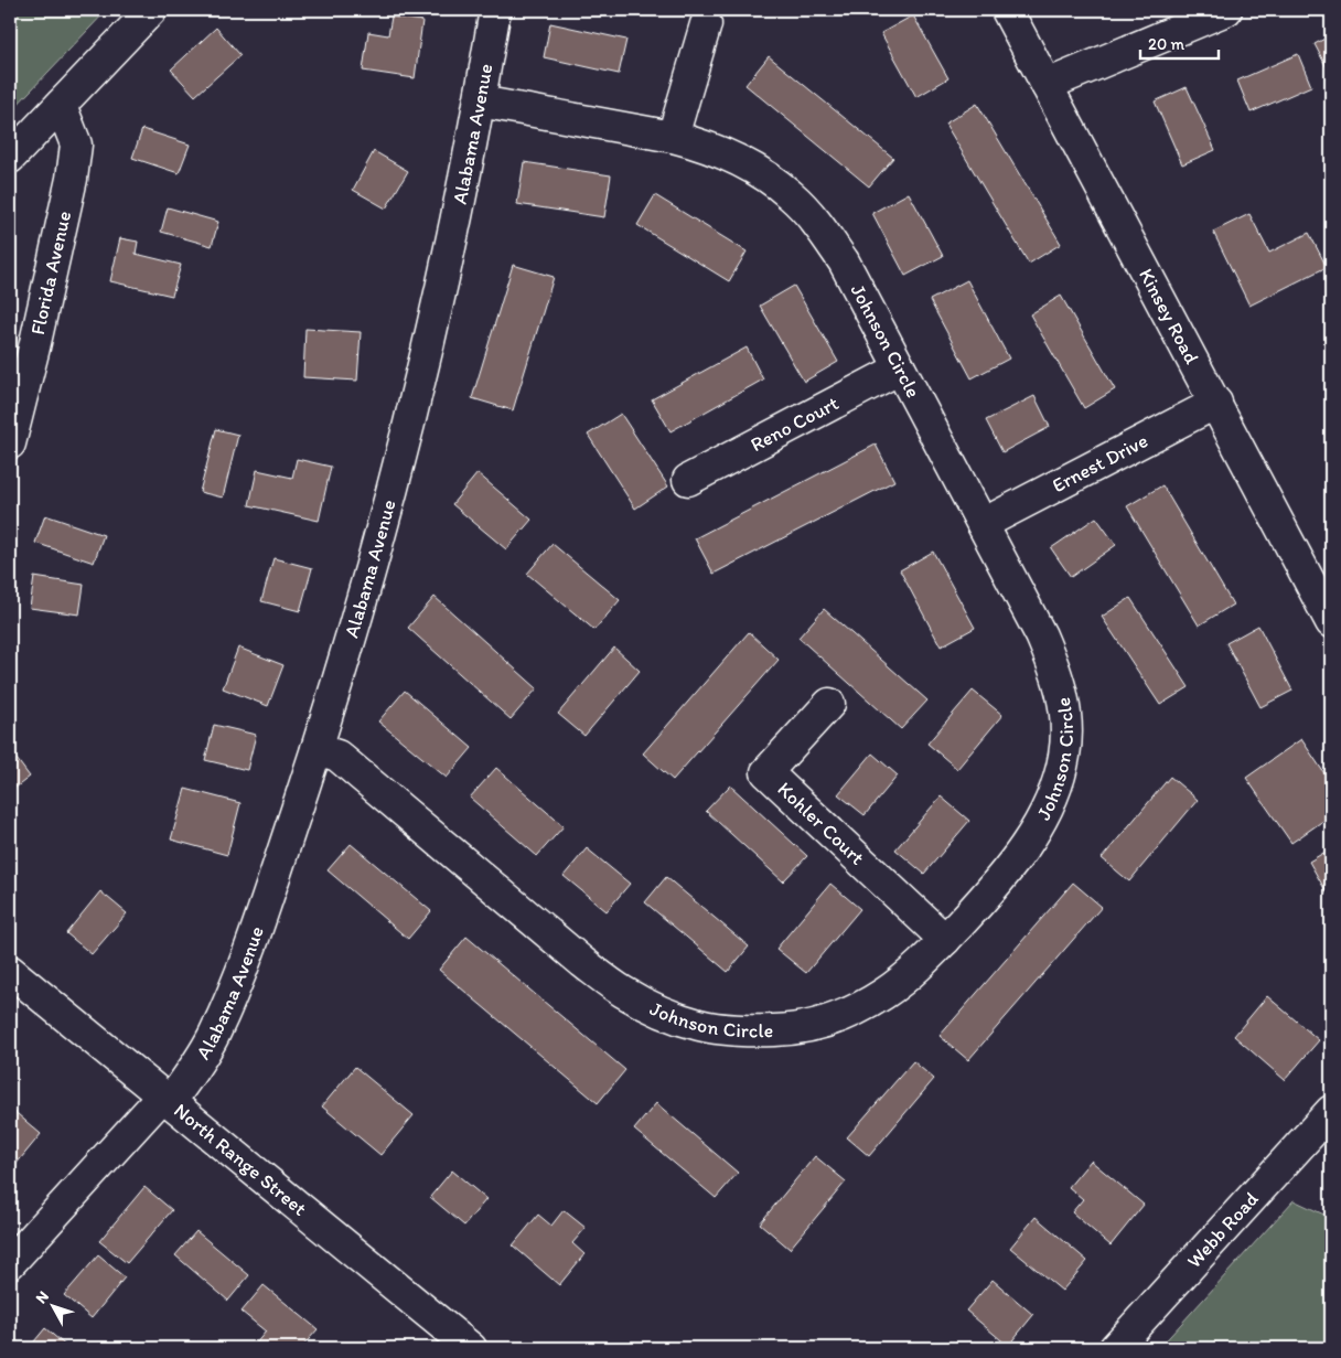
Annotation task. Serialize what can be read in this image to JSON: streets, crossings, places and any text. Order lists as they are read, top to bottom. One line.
{"streets":{"street":["Alabama Avenue","Florida Avenue","Kinsey Road","Johnson Circle","Reno Court","Ernest Drive","Kohler Court","North Range Street","Webb Road"]},"crossings":[["Alabama Avenue","Johnson Circle"],["Alabama Avenue","North Range Street"],["Kinsey Road","Ernest Drive"],["Johnson Circle","Reno Court"],["Johnson Circle","Ernest Drive"],["Johnson Circle","Kohler Court"]],"scale_bar":"20 m","north":"top left"}
